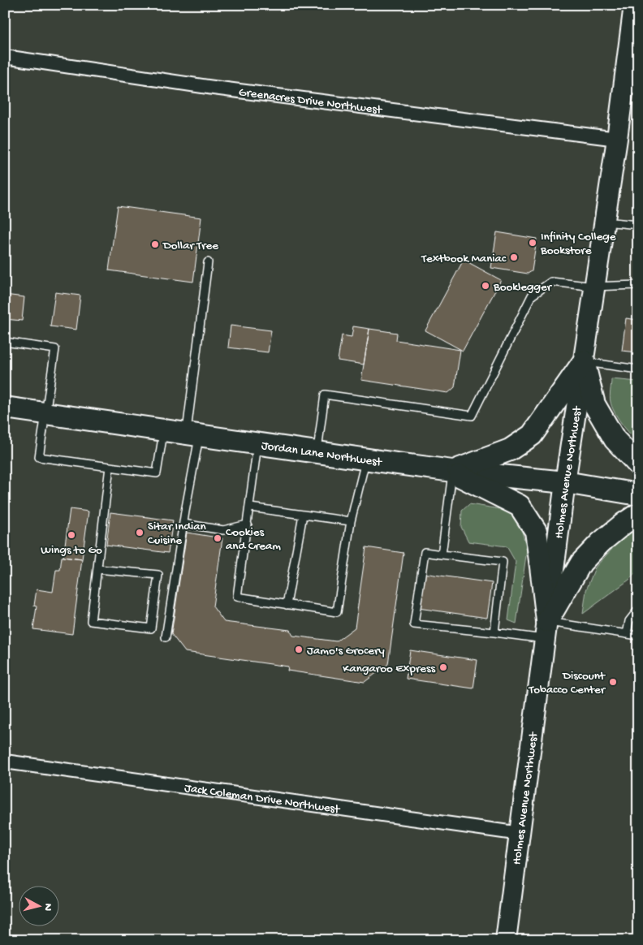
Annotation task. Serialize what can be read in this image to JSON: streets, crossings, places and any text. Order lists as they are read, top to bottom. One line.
{"streets":{"main road":["Jordan Lane Northwest","Holmes Avenue Northwest"],"street":["Greenacres Drive Northwest","Jack Coleman Drive Northwest"]},"crossings":[["Greenacres Drive Northwest","Holmes Avenue Northwest"],["Jordan Lane Northwest","Holmes Avenue Northwest"],["Holmes Avenue Northwest","Jack Coleman Drive Northwest"]],"places":["Infinity College Bookstore","Dollar Tree","Textbook Maniac","Booklegger","Sitar Indian Cuisine","Wings to Go","Cookies and Cream","Jamo's Grocery","Kangaroo Express","Discount Tobacco Center"],"north":"right"}
